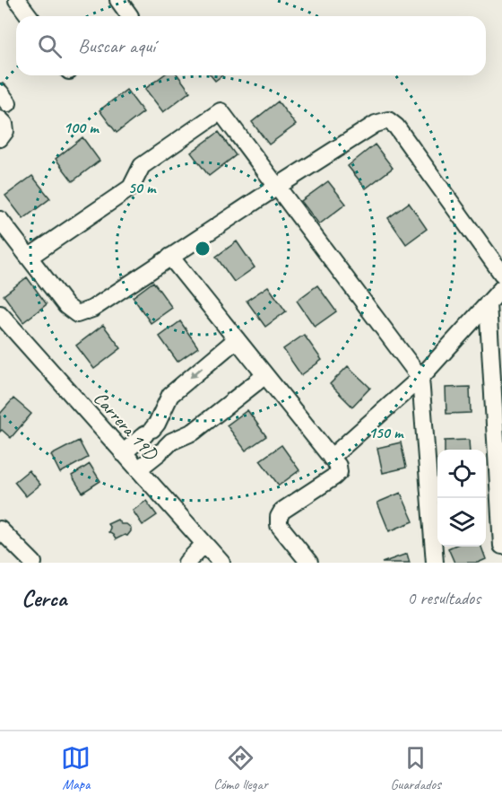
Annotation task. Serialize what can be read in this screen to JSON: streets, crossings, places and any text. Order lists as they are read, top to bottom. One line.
{"streets":{"street":["Carrera 19D"]},"page":{"search":"Buscar aquí","heading":["Cerca","0 resultados"],"nav":["Mapa","Cómo llegar","Guardados"]},"rings":["100 m","50 m","150 m"]}
